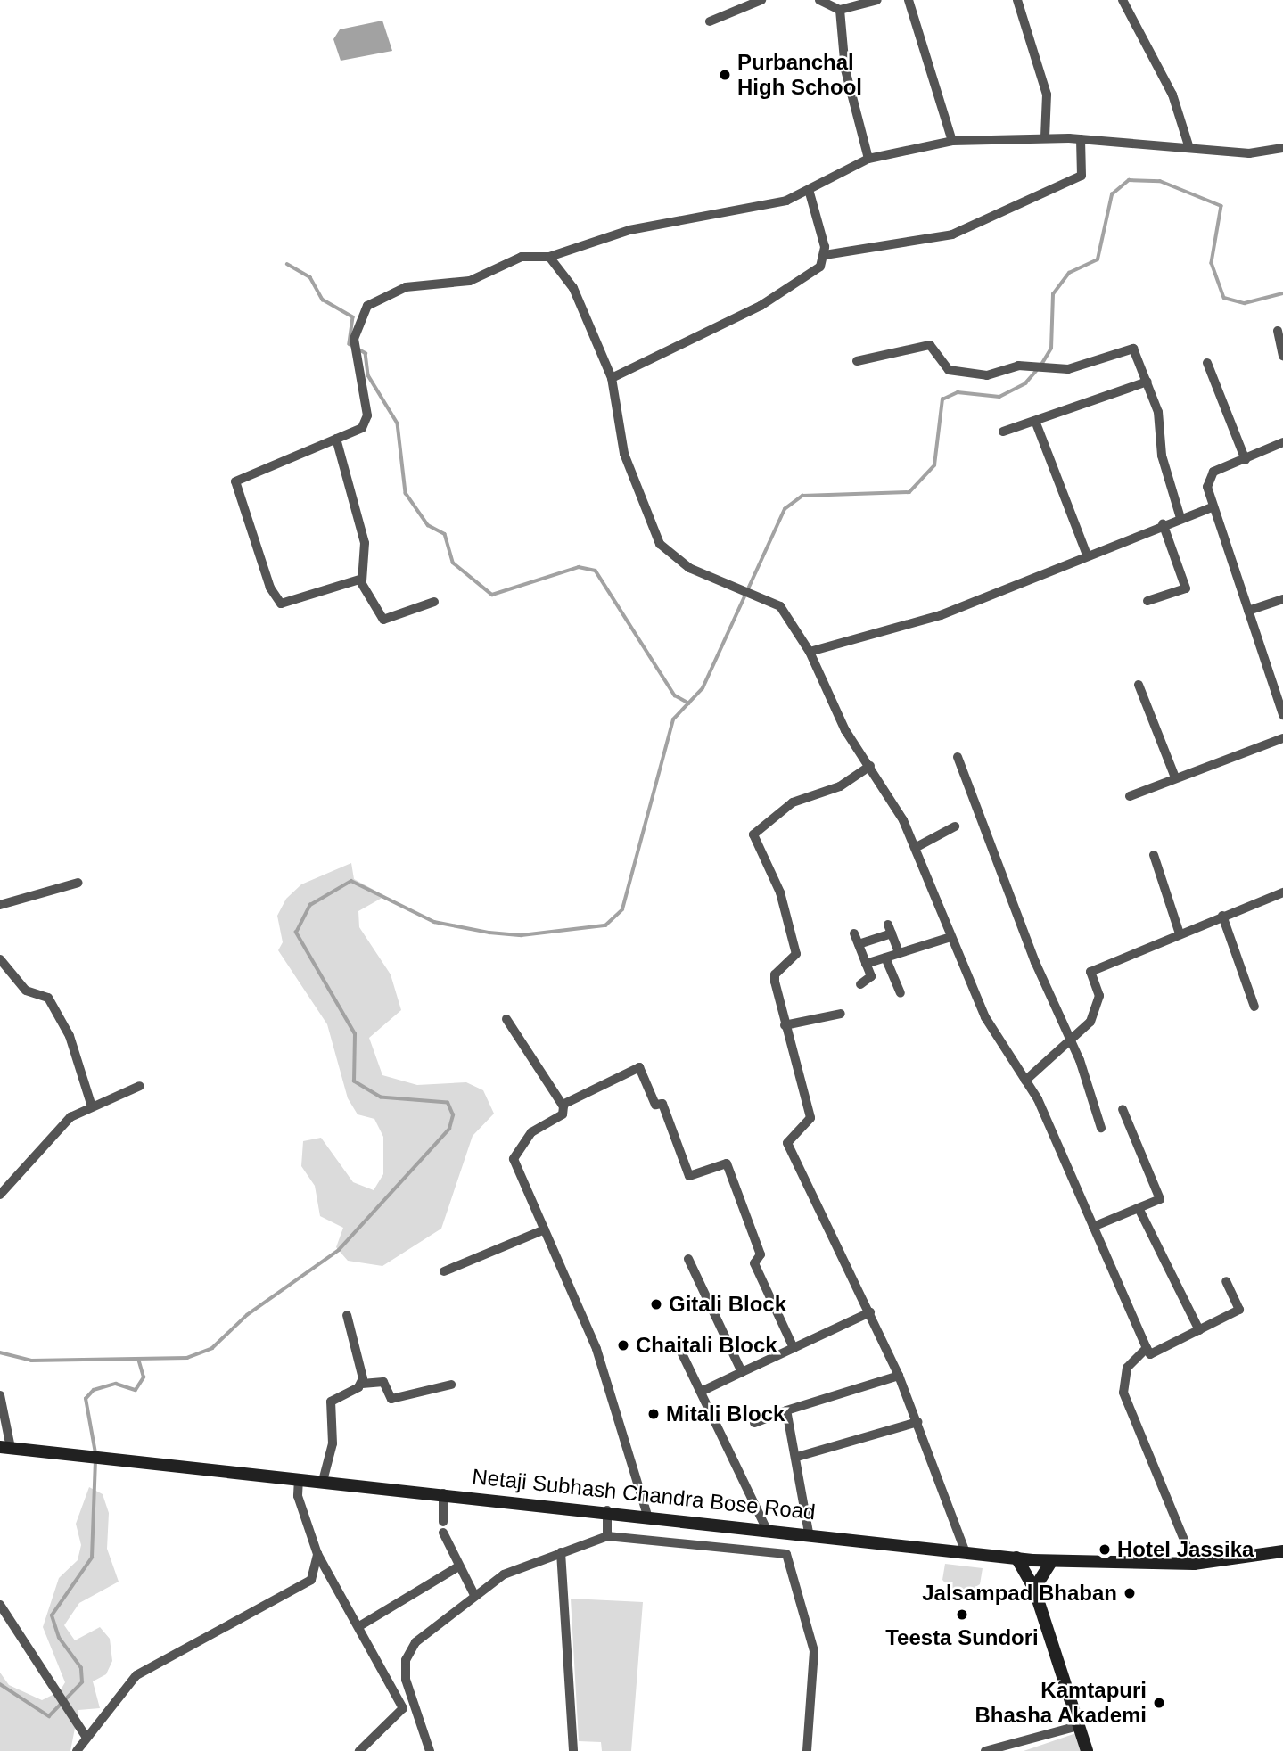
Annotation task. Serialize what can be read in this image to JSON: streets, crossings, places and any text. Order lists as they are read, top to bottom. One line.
{"streets":{"street":["Netaji Subhash Chandra Bose Road"]},"places":["Purbanchal High School","Gitali Block","Chaitali Block","Mitali Block","Hotel Jassika","Jalsampad Bhaban","Teesta Sundori","Kamtapuri Bhasha Akademi"]}
